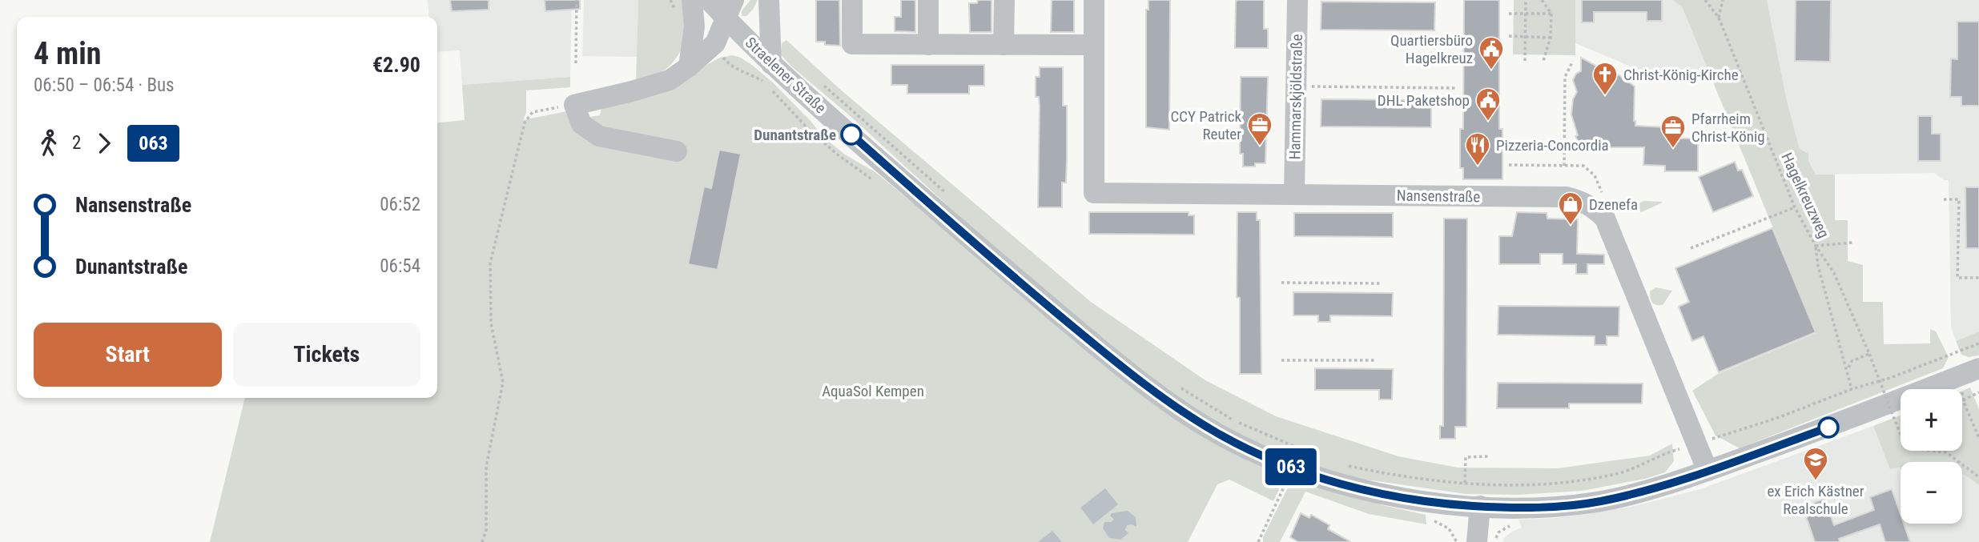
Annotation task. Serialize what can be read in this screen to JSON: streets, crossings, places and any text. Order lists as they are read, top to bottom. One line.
{"streets":{"street":["Straelener Straße","Hammarskjöldstraße","Nansenstraße"],"path":["Hagelkreuzweg"]},"crossings":[["Straelener Straße","Nansenstraße"],["Hammarskjöldstraße","Nansenstraße"]],"parks":["AquaSol Kempen"],"places":{"public building":["Quartiersbüro Hagelkreuz","DHL Paketshop"],"church":["Christ-König-Kirche"],"other":["Dunantstraße"],"office":["CCY Patrick Reuter","Pfarrheim Christ-König"],"restaurant":["Pizzeria-Concordia"],"shop":["Dzenefa"],"school or university":["ex Erich Kästner Realschule"]},"lines":["bus line 063"],"page":{"on_map":"063","heading":["4 min","06:50 – 06:54 · Bus","€2.90"],"legs":["2","063"],"list":[{"name":"Nansenstraße","value":"06:52"},{"name":"Dunantstraße","value":"06:54"}],"buttons":["Start","Tickets"],"map_buttons":["+","−"]}}
